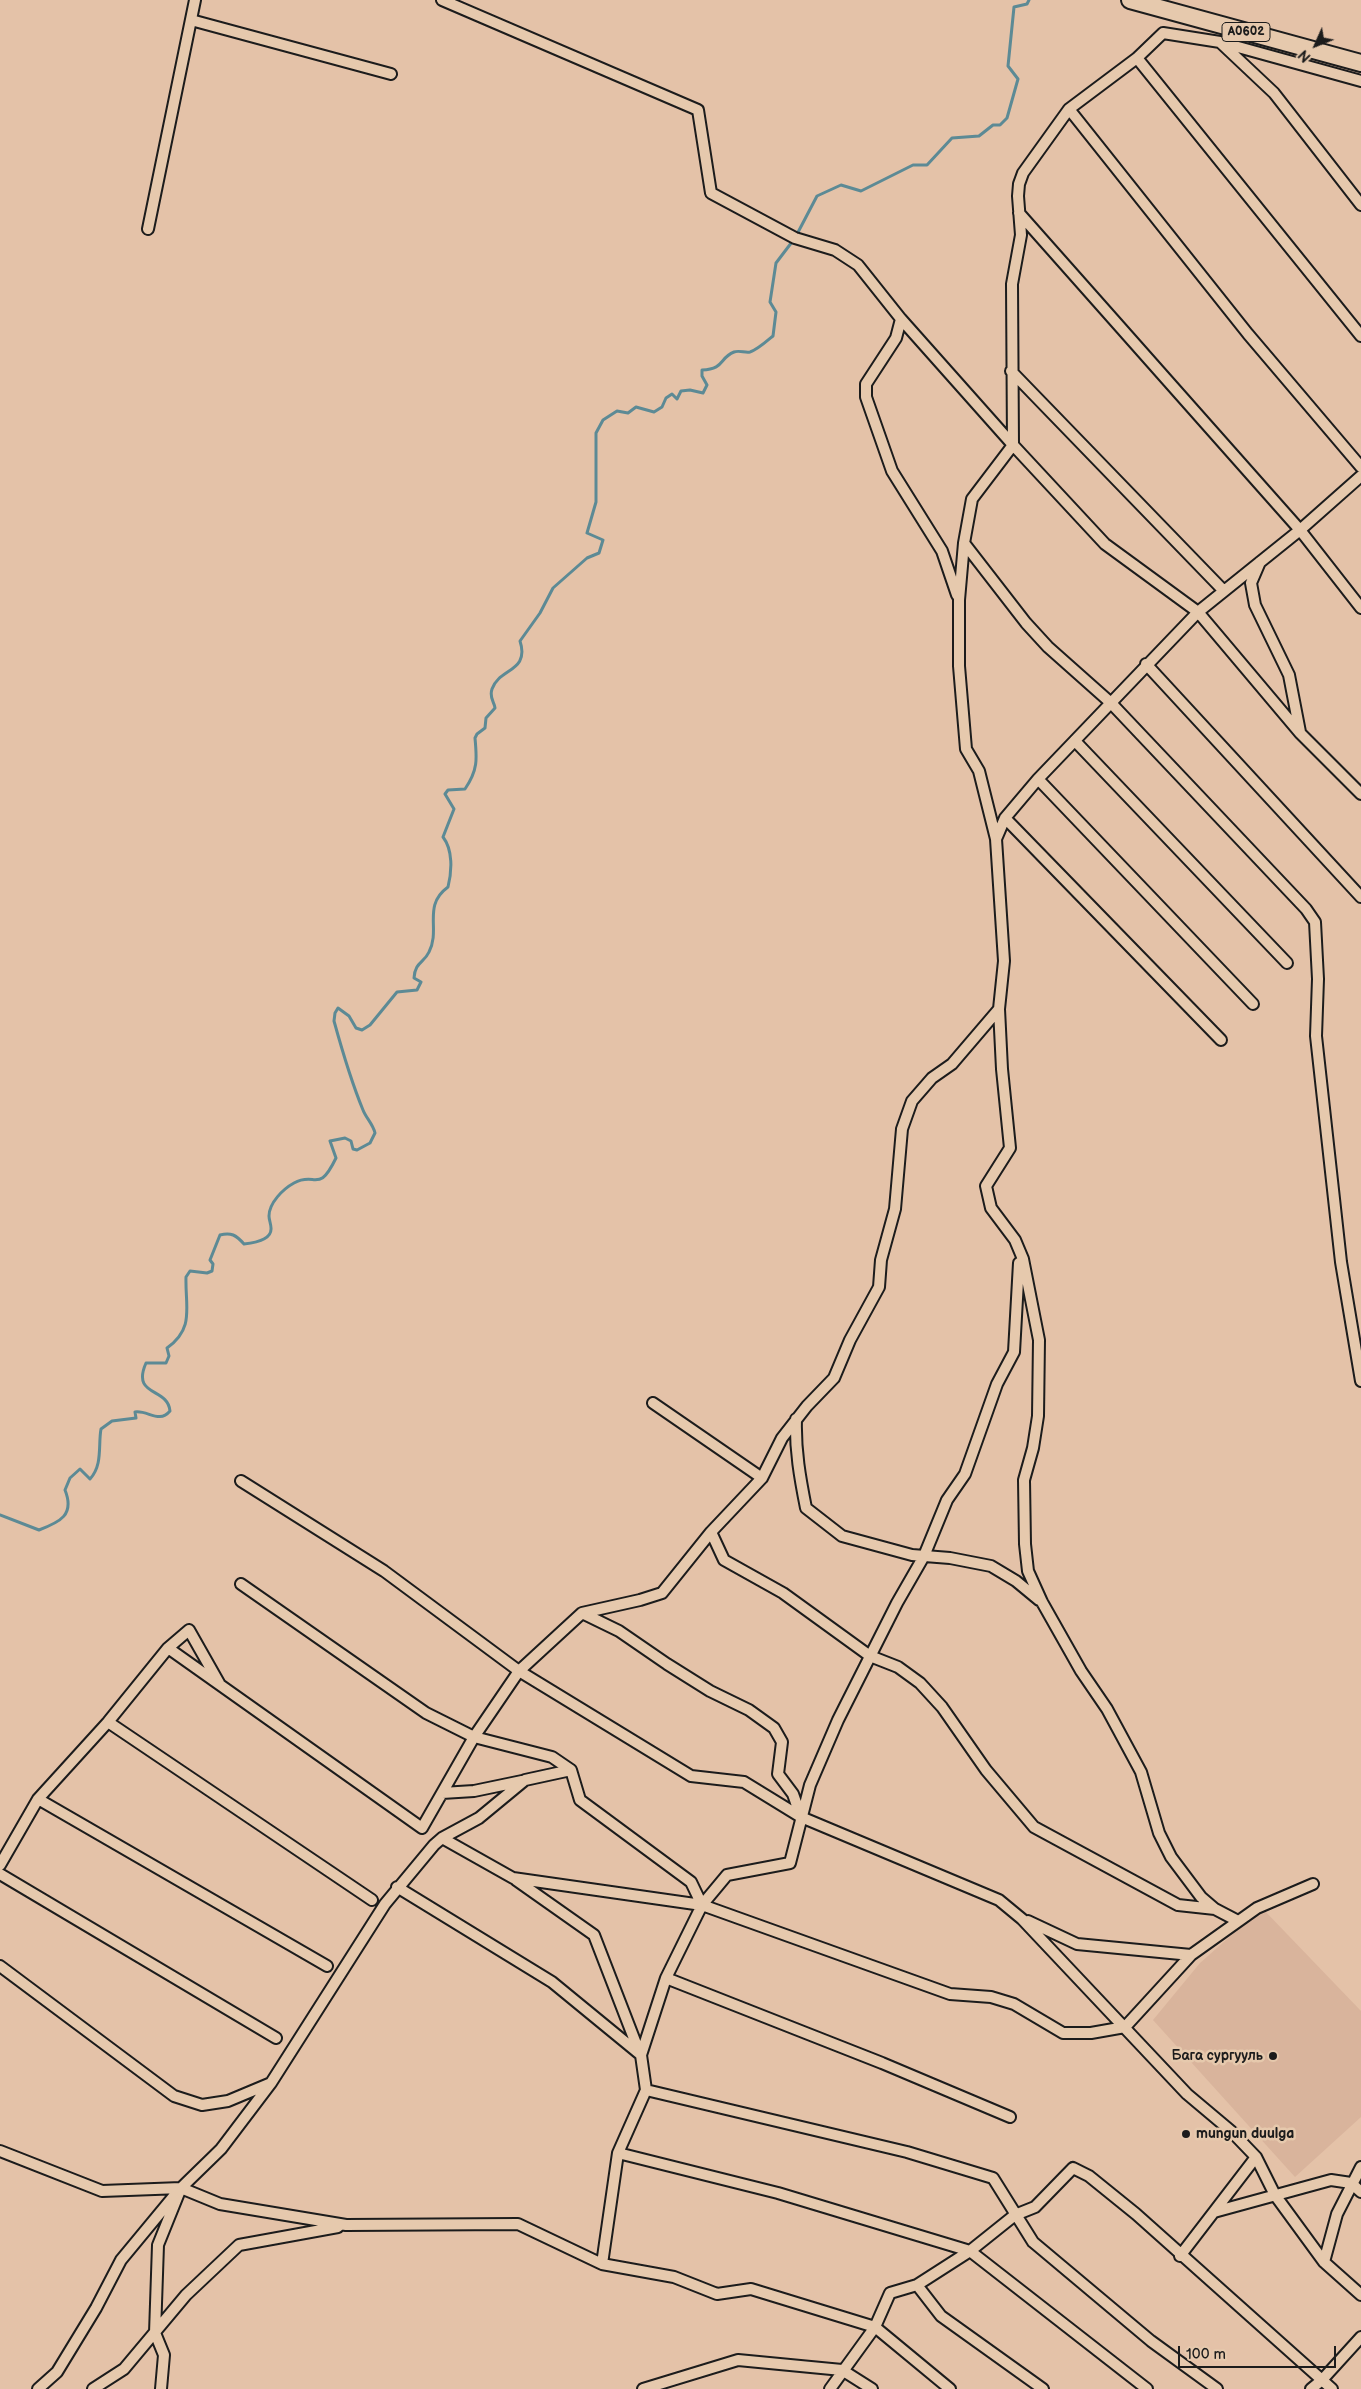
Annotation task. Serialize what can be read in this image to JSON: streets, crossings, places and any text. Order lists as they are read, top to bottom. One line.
{"streets":{"highway":["A0602"]},"places":["Бага сургууль","mungun duulga"],"scale_bar":"100 m","north":"bottom left"}
